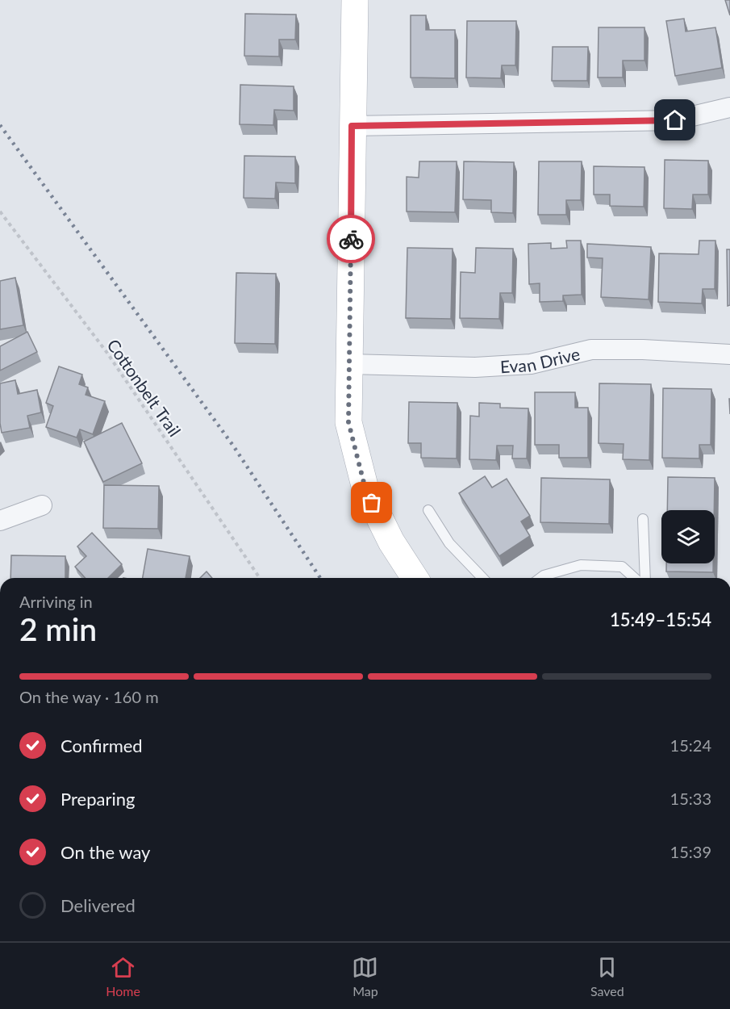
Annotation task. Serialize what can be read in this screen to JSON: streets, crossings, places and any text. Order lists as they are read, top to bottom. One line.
{"streets":{"street":["Evan Drive"],"path":["Cottonbelt Trail"]},"page":{"heading":["2 min","Arriving in","15:49–15:54"],"bar":"On the way · 160 m","list":[["Confirmed","15:24"],["Preparing","15:33"],["On the way","15:39"],"Delivered"],"tabs":["Home","Map","Saved"]}}
